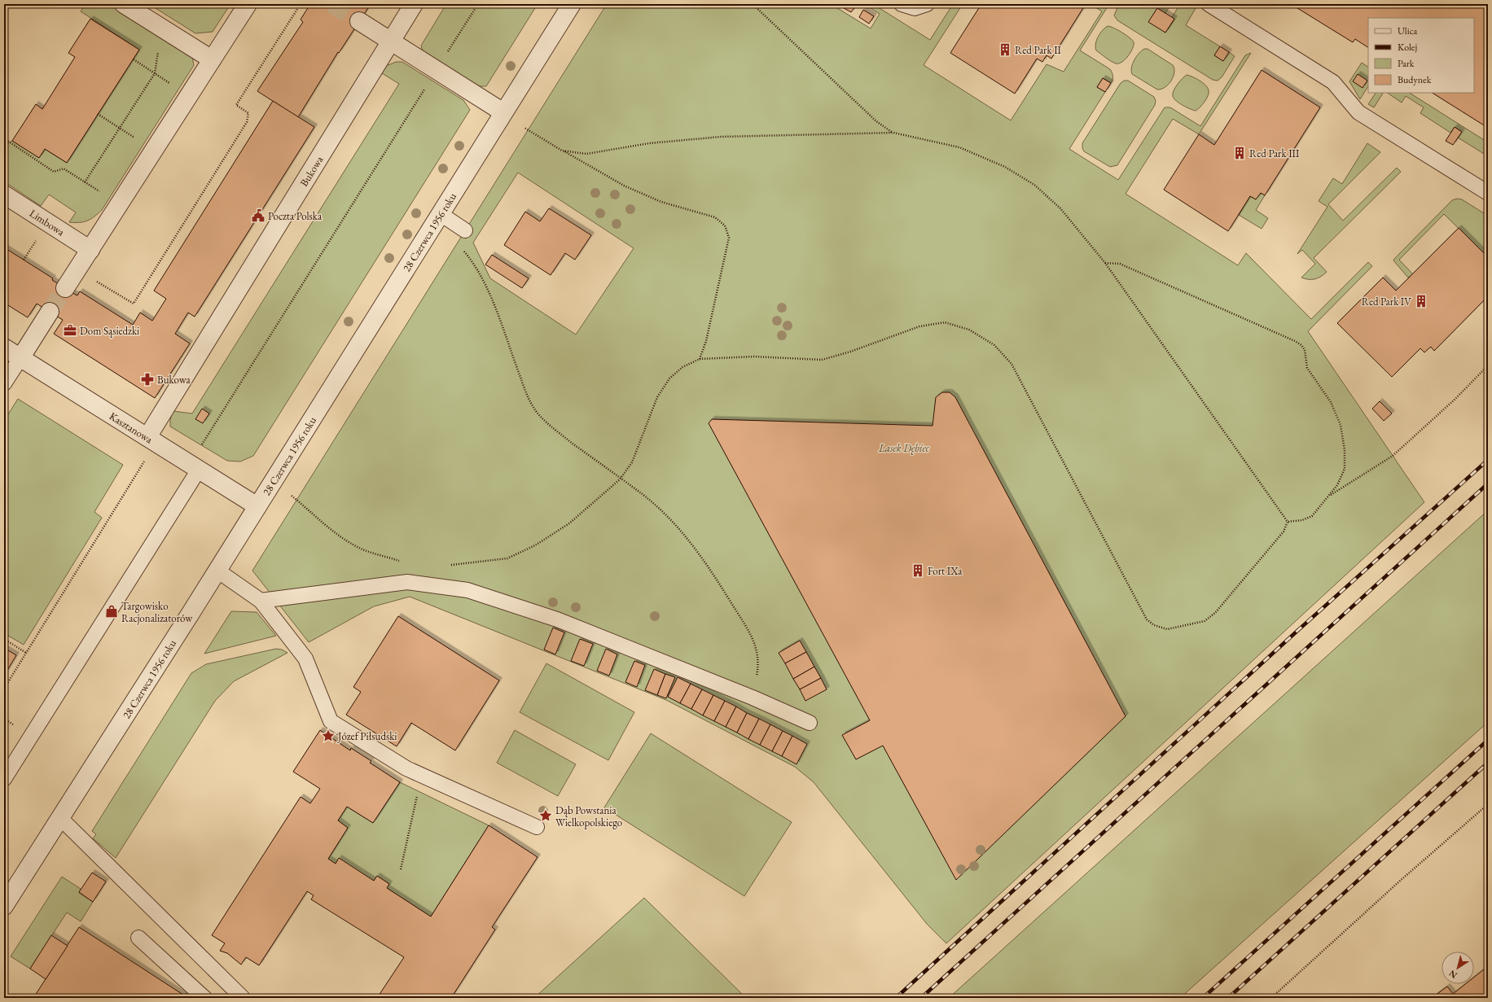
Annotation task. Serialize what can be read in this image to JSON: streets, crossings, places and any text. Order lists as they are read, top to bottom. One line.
{"streets":{"street":["Bukowa","Limbowa","28 Czerwca 1956 roku","Kasztanowa"]},"crossings":[["Bukowa","Kasztanowa"],["28 Czerwca 1956 roku","Kasztanowa"]],"parks":["Lasek Dębiec"],"places":{"building":["Red Park II","Red Park III","Red Park IV","Fort IXa"],"public building":["Poczta Polska"],"office":["Dom Sąsiedzki"],"pharmacy":["Bukowa"],"shop":["Targowisko Racjonalizatorów"],"place":["Józef Piłsudski","Dąb Powstania Wielkopolskiego"]},"legend":["Ulica","Kolej","Park","Budynek"],"north":"bottom left"}
